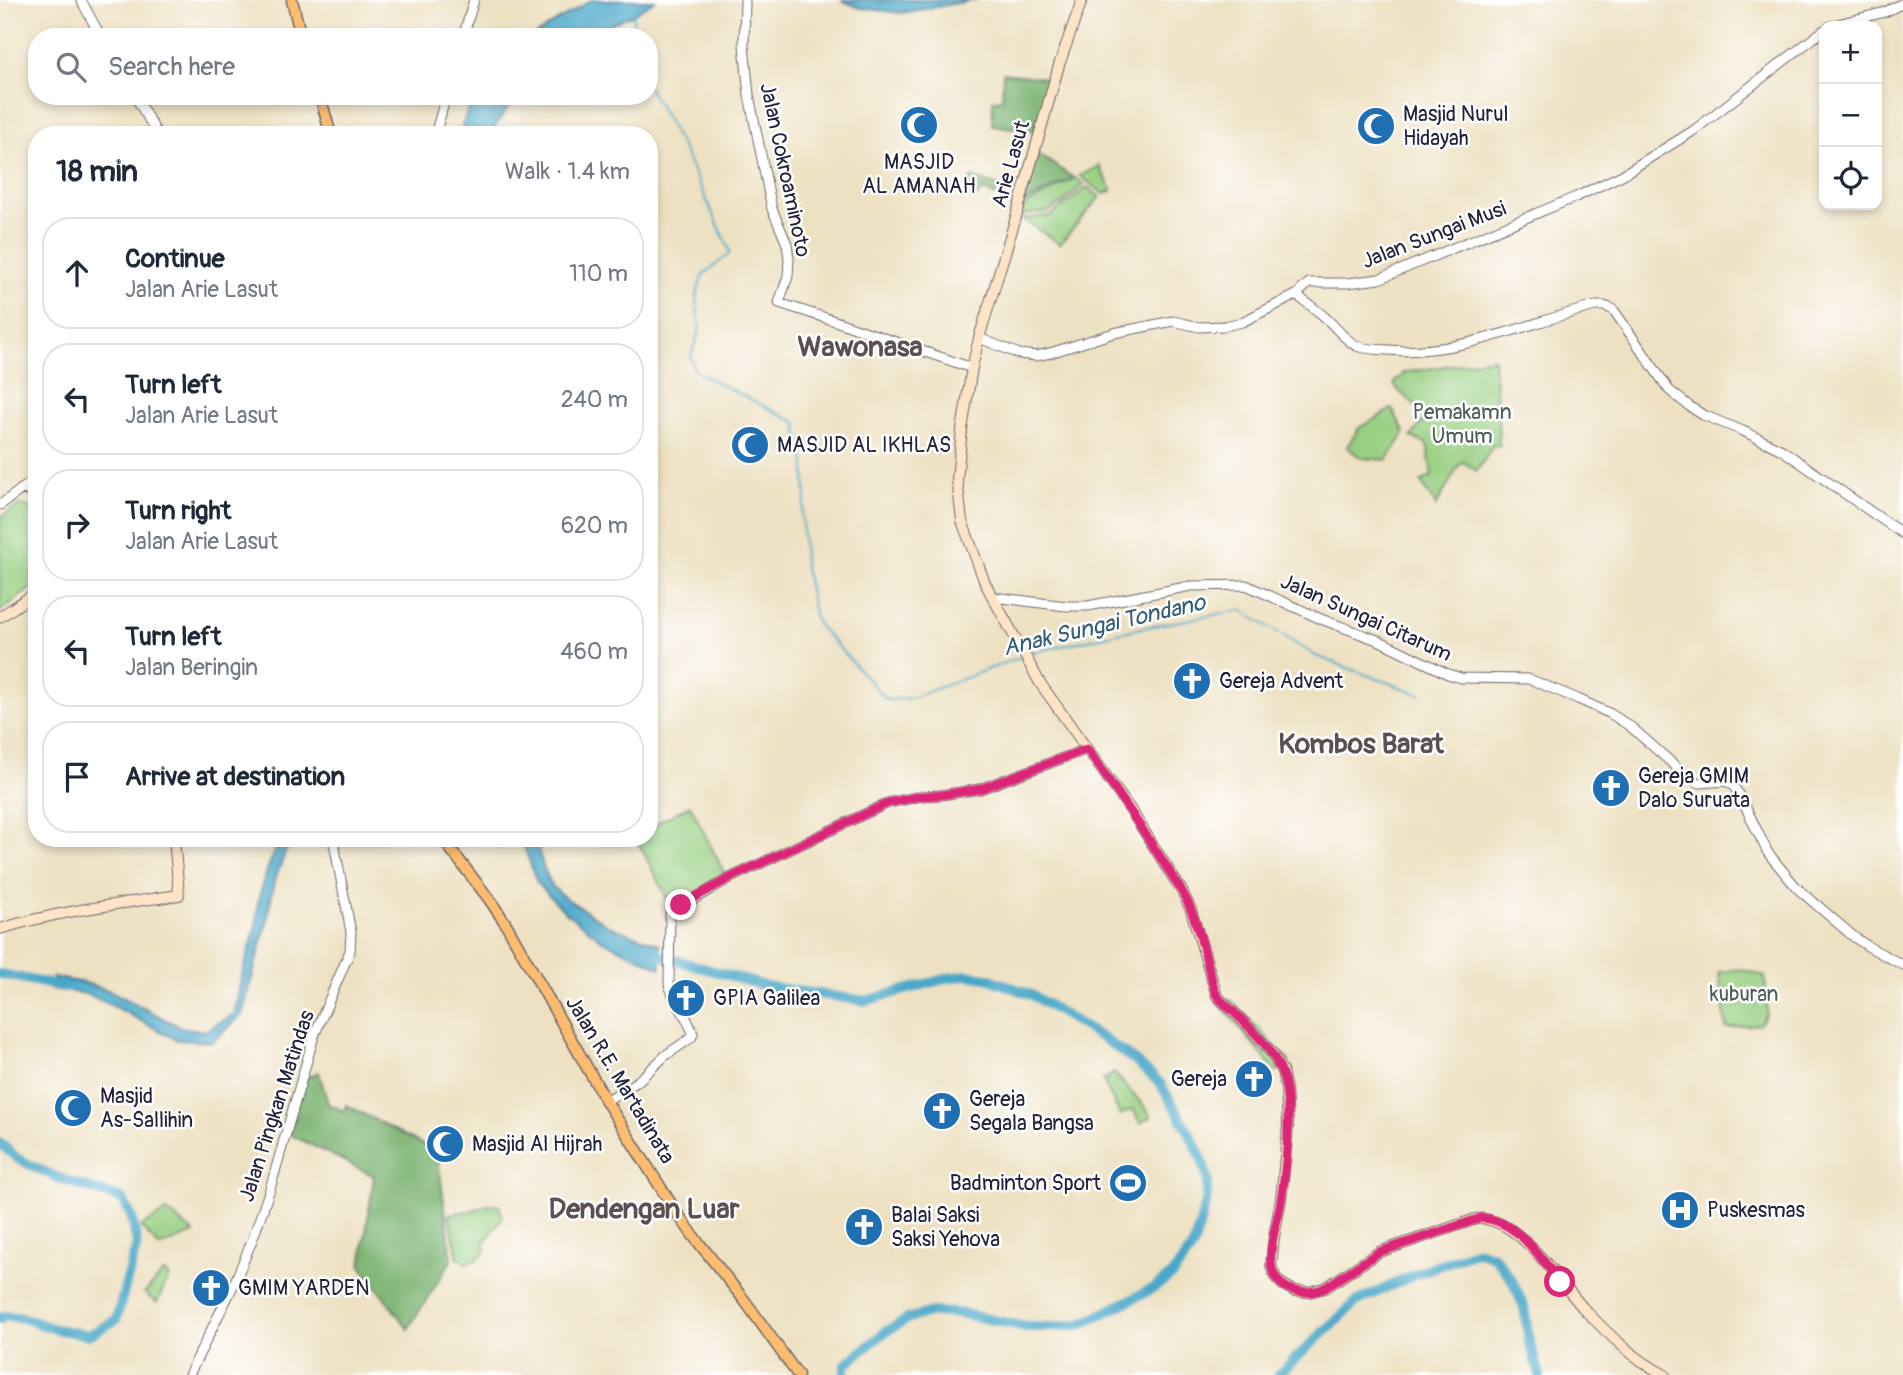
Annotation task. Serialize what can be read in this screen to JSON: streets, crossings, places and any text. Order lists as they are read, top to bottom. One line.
{"streets":{"highway":["Jalan R.E. Martadinata"],"main road":["Arie Lasut"],"street":["Jalan Cokroaminoto","Jalan Sungai Musi","Jalan Sungai Citarum","Jalan Pingkan Matindas"]},"crossings":[["Arie Lasut","Jalan Cokroaminoto"],["Arie Lasut","Jalan Sungai Musi"],["Arie Lasut","Jalan Sungai Citarum"]],"districts":["Wawonasa","Kombos Barat","Dendengan Luar"],"water":["Anak Sungai Tondano"],"parks":["Pemakamn Umum","kuburan"],"places":{"mosque":["MASJID AL AMANAH","Masjid Nurul Hidayah","MASJID AL IKHLAS","Masjid As-Sallihin","Masjid Al Hijrah"],"church":["Gereja Advent","Gereja GMIM Dalo Suruata","GPIA Galilea","Gereja","Gereja Segala Bangsa","Balai Saksi Saksi Yehova","GMIM YARDEN"],"sports":["Badminton Sport"],"hospital":["Puskesmas"]},"page":{"map_buttons":["+","−"],"search":"Search here","heading":["18 min","Walk · 1.4 km"],"list":[["Continue","Jalan Arie Lasut","110 m"],["Turn left","Jalan Arie Lasut","240 m"],["Turn right","Jalan Arie Lasut","620 m"],["Turn left","Jalan Beringin","460 m"],"Arrive at destination"]}}
